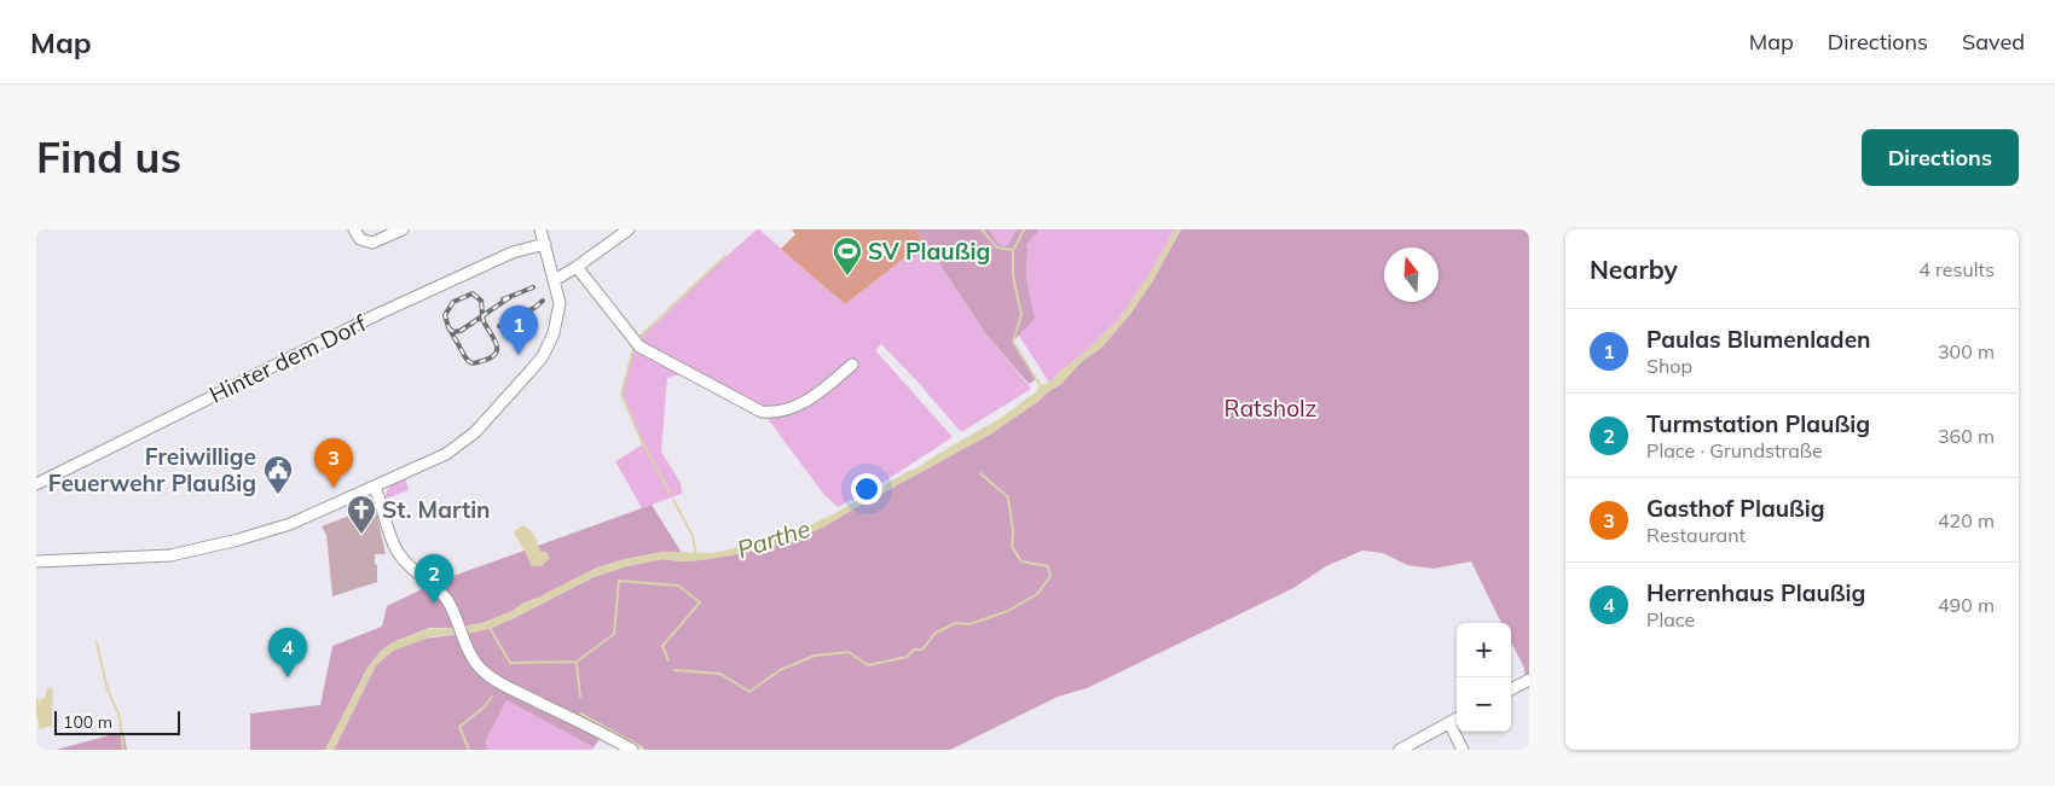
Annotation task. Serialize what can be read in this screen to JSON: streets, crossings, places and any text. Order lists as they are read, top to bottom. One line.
{"streets":{"street":["Hinter dem Dorf"]},"water":["Parthe"],"parks":["Ratsholz"],"places":{"sports":["SV Plaußig"],"public building":["Freiwillige Feuerwehr Plaußig"],"church":["St. Martin"]},"scale_bar":"100 m","north":"top","page":{"header":"Map","nav":["Map","Directions","Saved"],"buttons":"Directions","title":"Find us","heading":["Nearby","4 results"],"pins":["1","3","2","4"],"list":[{"mark":"1","name":"Paulas Blumenladen","note":"Shop","value":"300 m"},{"mark":"2","name":"Turmstation Plaußig","note":"Place · Grundstraße","value":"360 m"},{"mark":"3","name":"Gasthof Plaußig","note":"Restaurant","value":"420 m"},{"mark":"4","name":"Herrenhaus Plaußig","note":"Place","value":"490 m"}],"map_buttons":["+","−"],"scale":"100 m"}}
